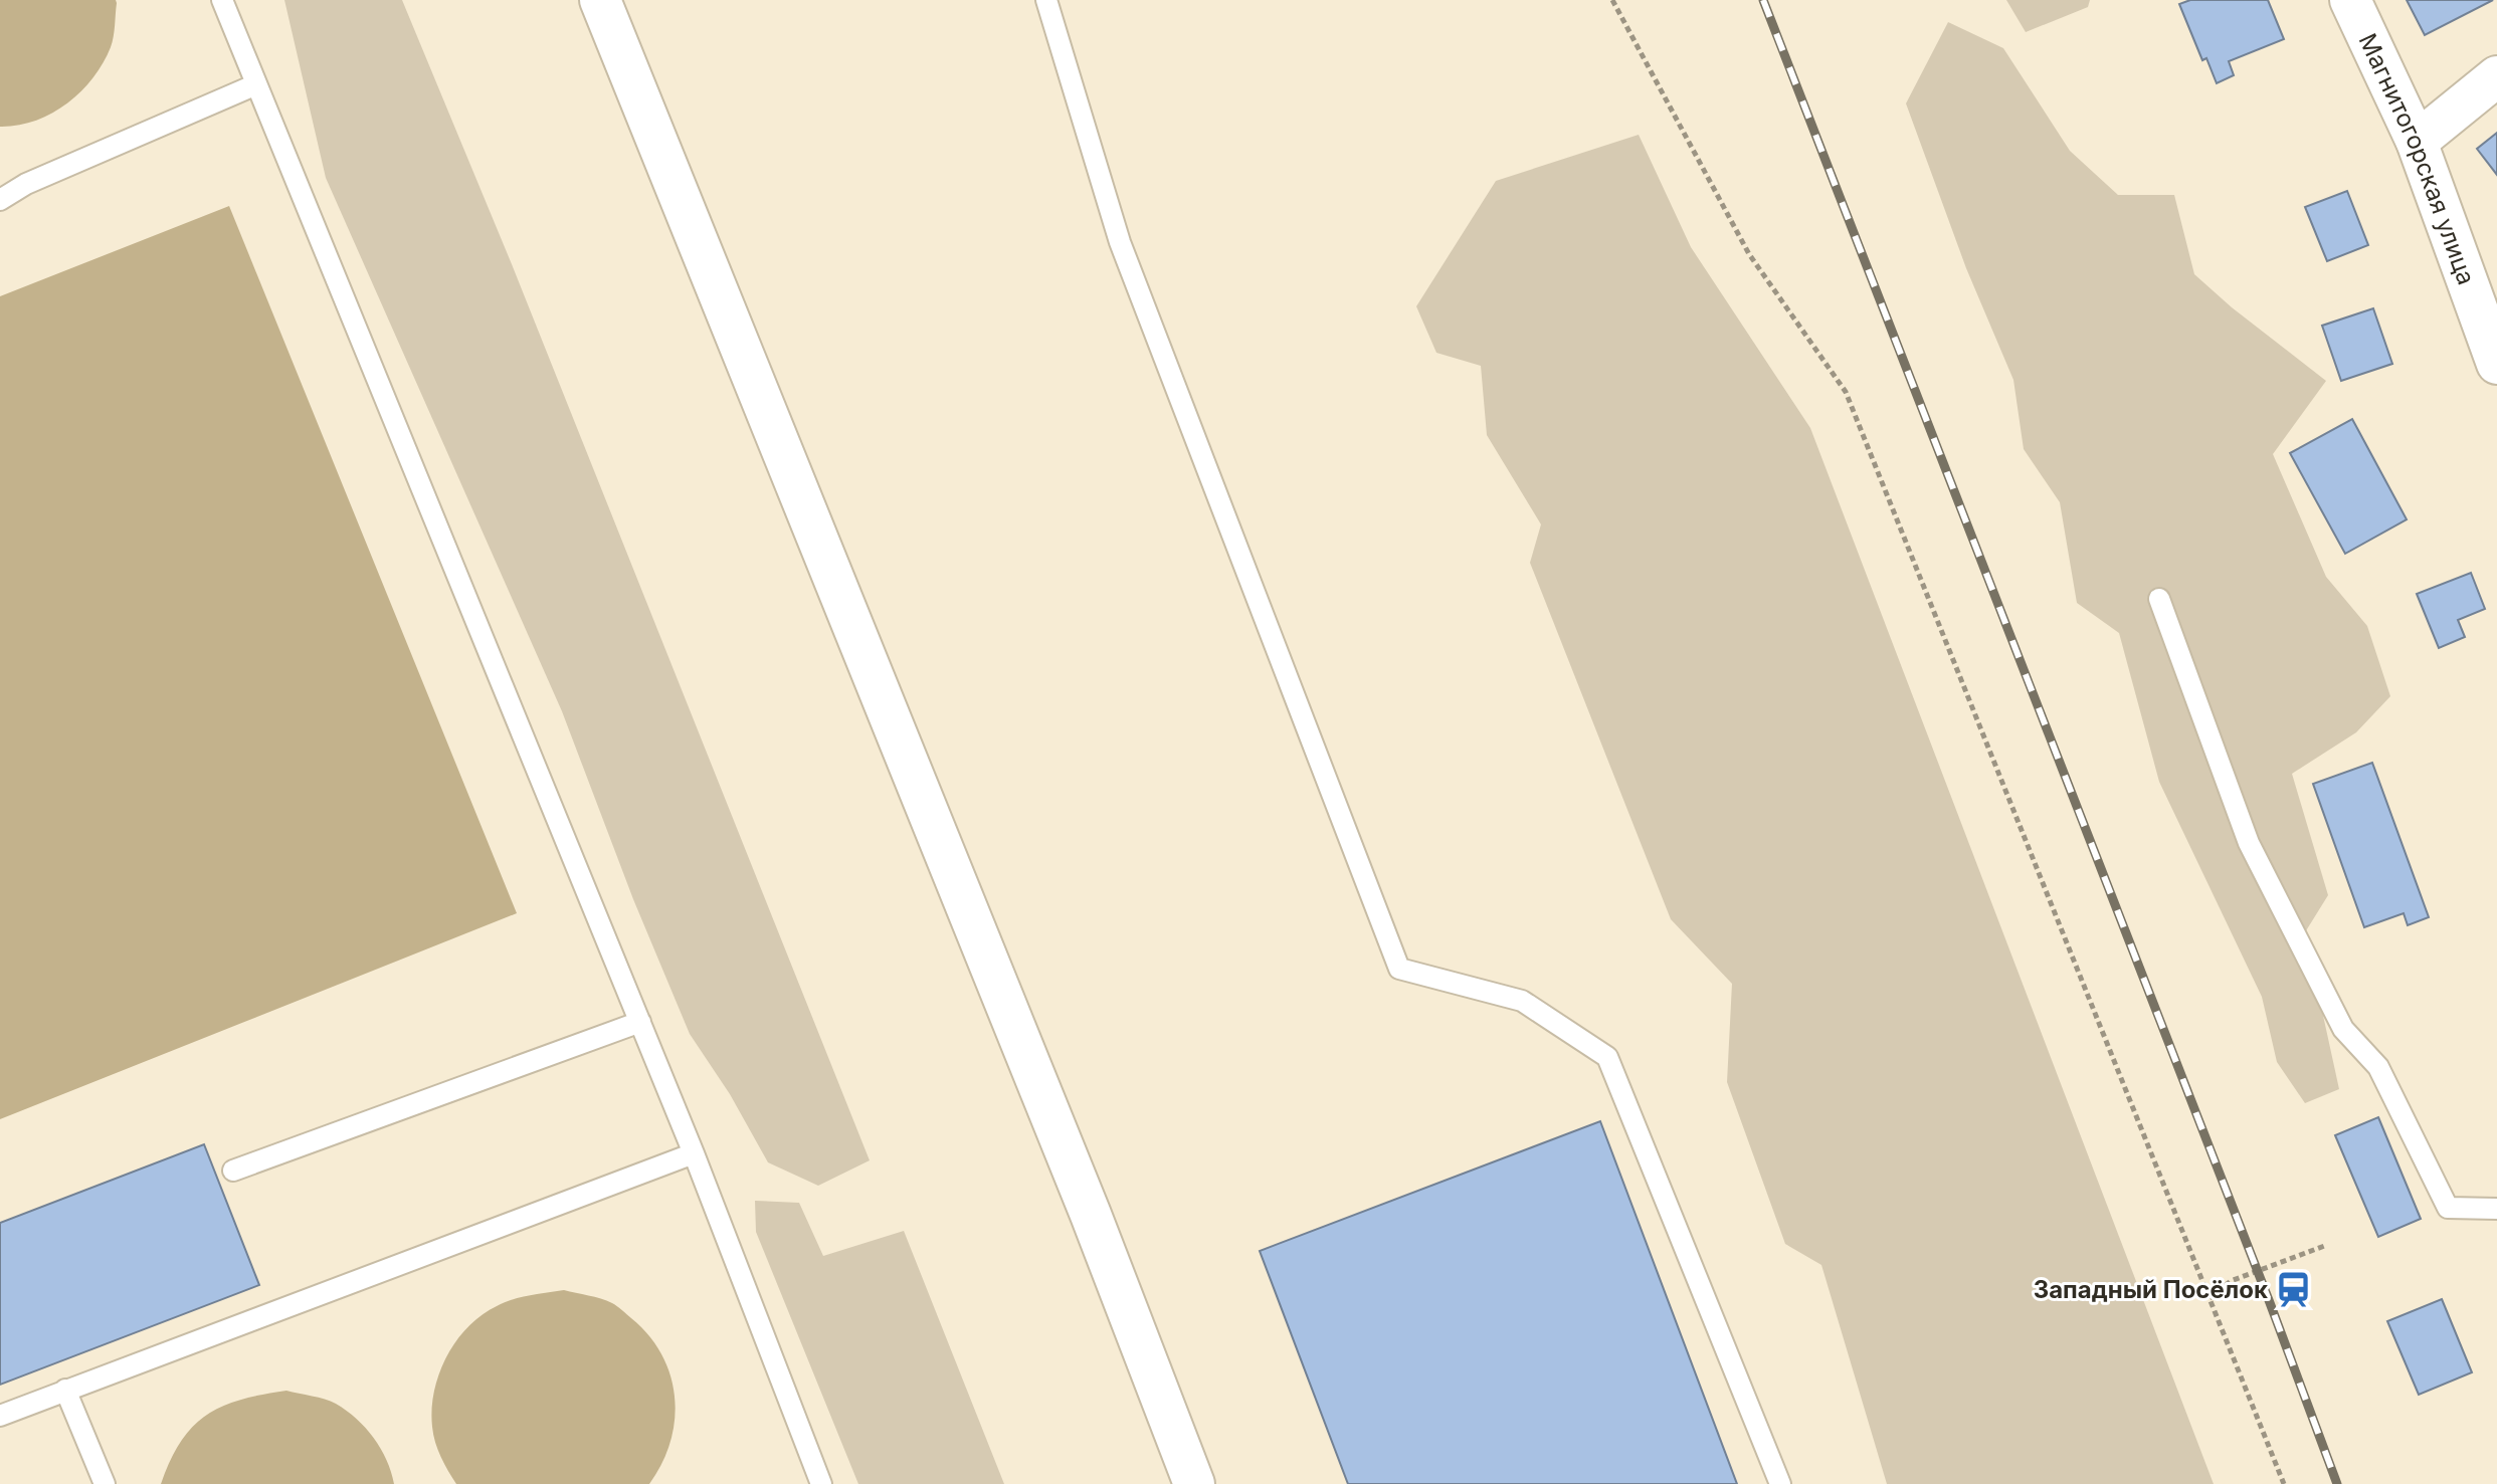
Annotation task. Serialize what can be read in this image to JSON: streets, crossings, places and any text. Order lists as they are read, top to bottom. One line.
{"streets":{"street":["Магнитогорская улица"]},"places":{"station":["Западный Посёлок"]}}
